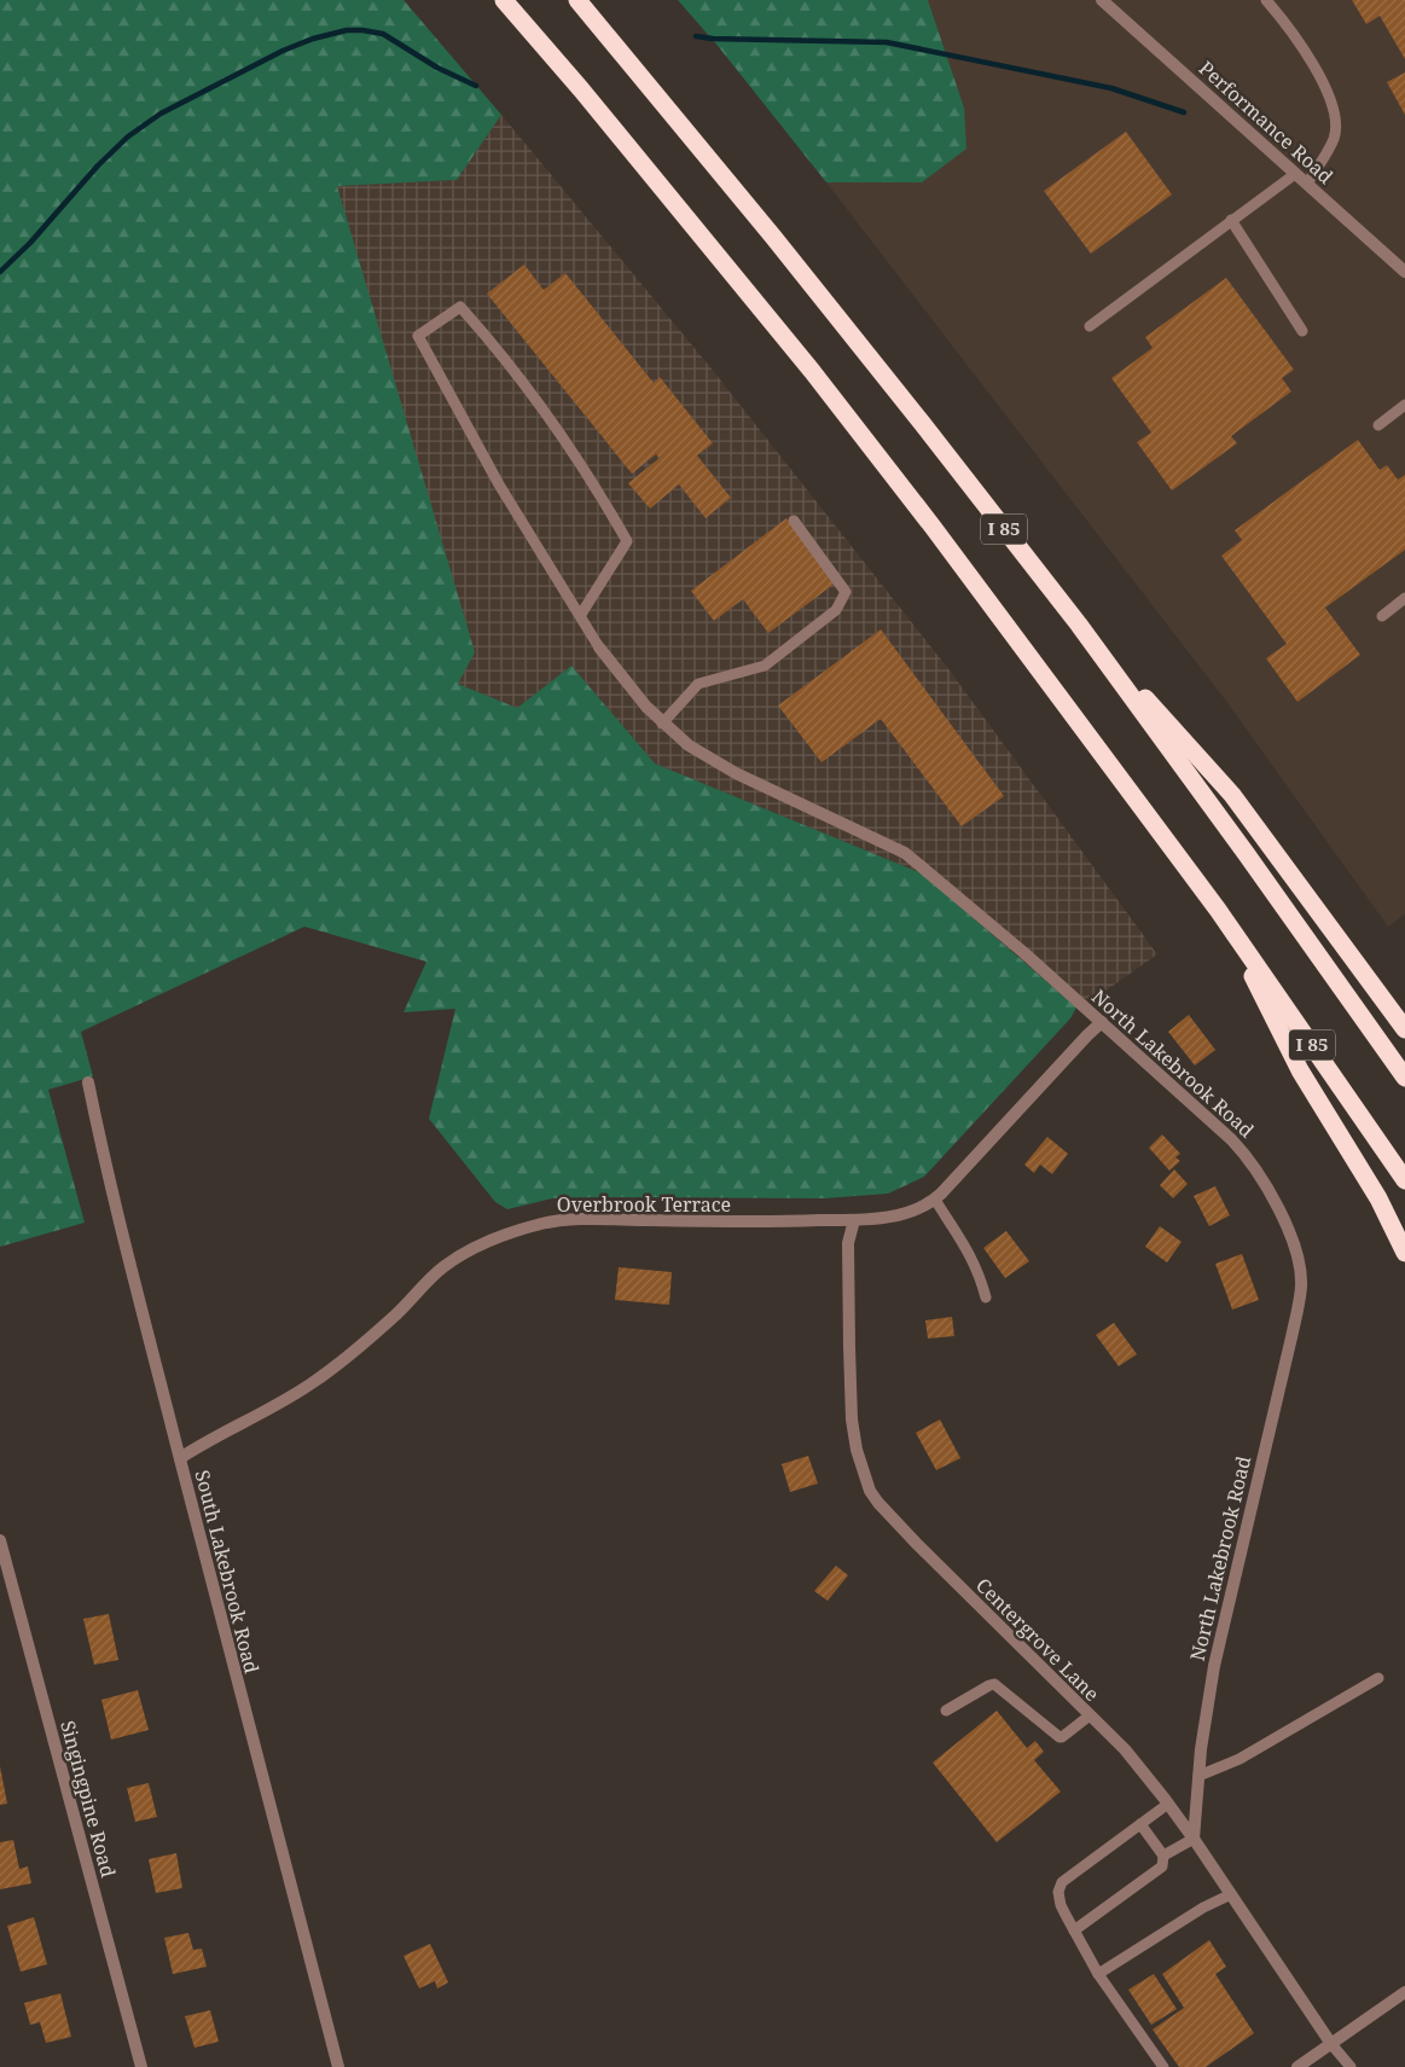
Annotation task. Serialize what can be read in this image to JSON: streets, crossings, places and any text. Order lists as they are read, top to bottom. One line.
{"streets":{"highway":["I 85"],"street":["Performance Road","North Lakebrook Road","Overbrook Terrace","South Lakebrook Road","Centergrove Lane","Singingpine Road"]},"crossings":[["North Lakebrook Road","Overbrook Terrace"],["North Lakebrook Road","Centergrove Lane"],["Overbrook Terrace","South Lakebrook Road"],["Overbrook Terrace","Centergrove Lane"]]}
